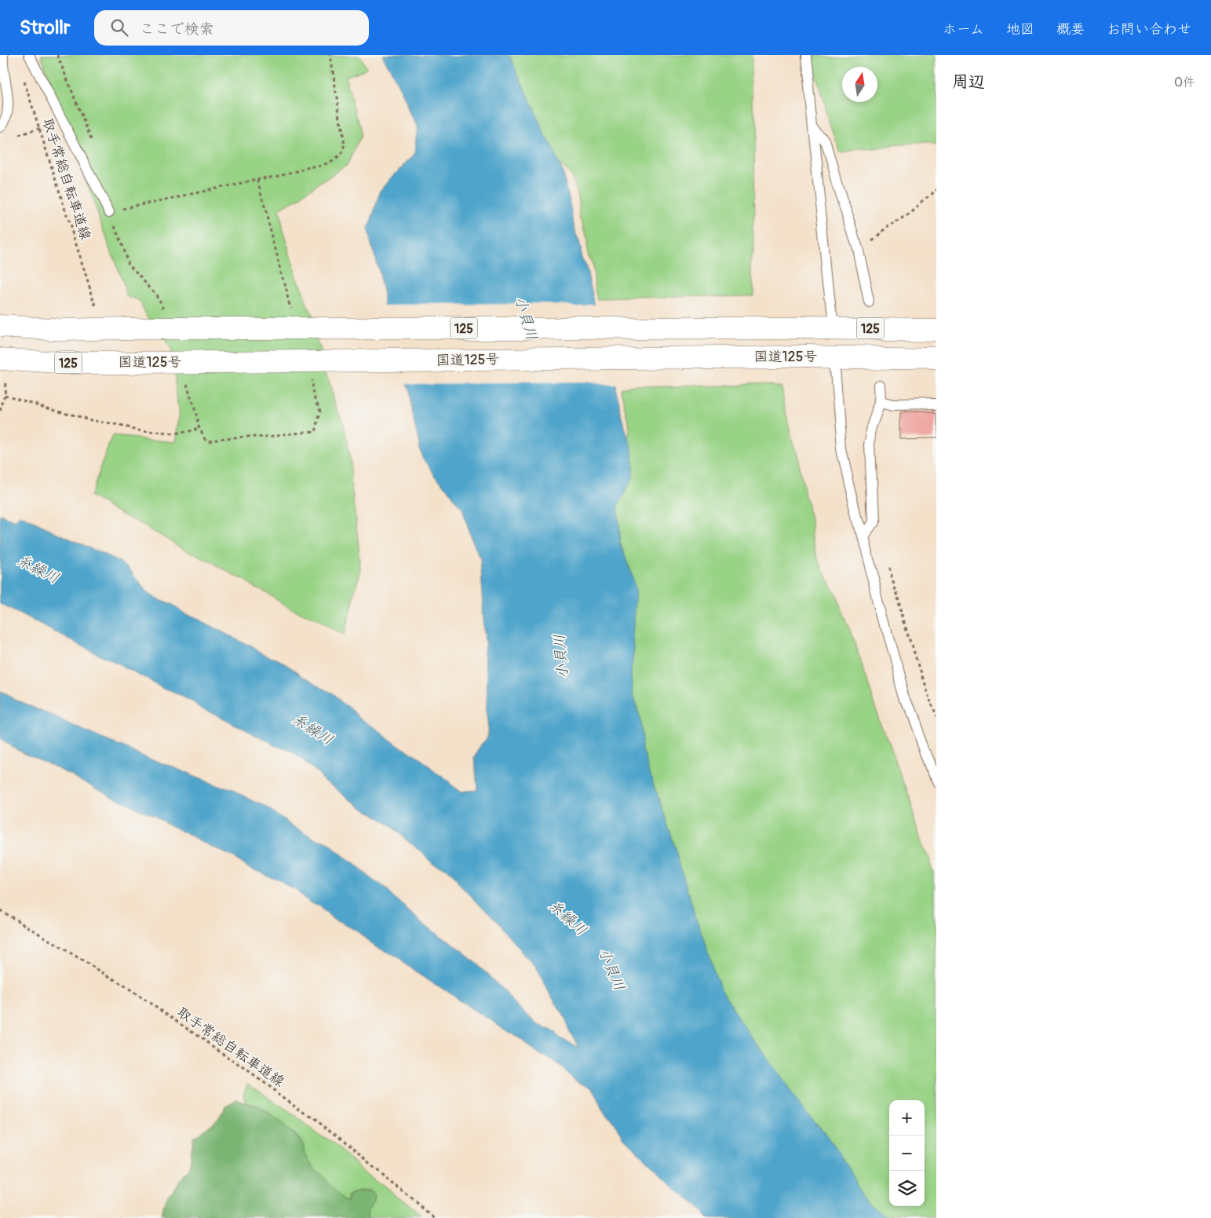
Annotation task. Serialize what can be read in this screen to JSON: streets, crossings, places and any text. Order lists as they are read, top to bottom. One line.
{"streets":{"highway":["125","国道125号"],"path":["取手常総自転車道線"]},"water":["小貝川","糸繰川"],"north":"top","page":{"header":"Strollr","search":"ここで検索","nav":["ホーム","地図","概要","お問い合わせ"],"heading":["周辺","0件"],"map_buttons":["+","−"]}}
